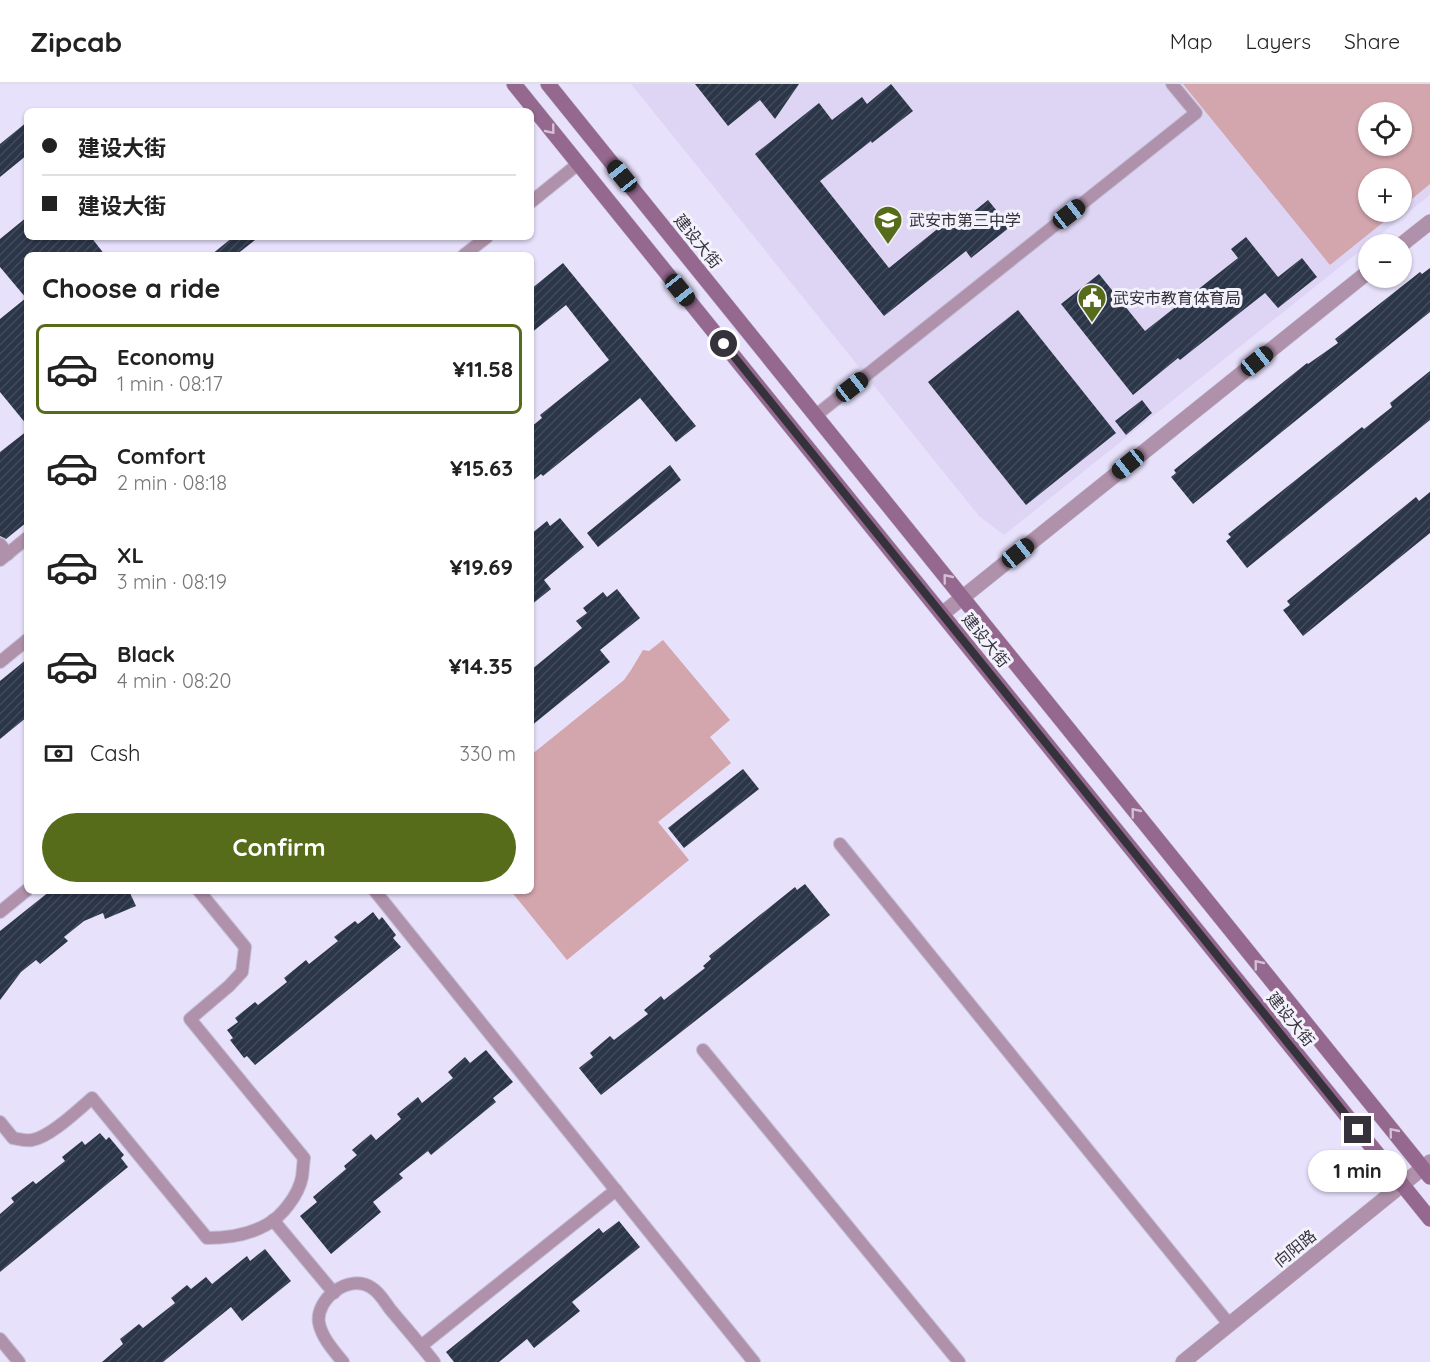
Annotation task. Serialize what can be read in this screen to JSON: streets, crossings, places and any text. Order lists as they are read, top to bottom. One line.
{"streets":{"main road":["建设大街"],"street":["向阳路"]},"crossings":[["建设大街","向阳路"]],"places":{"school or university":["武安市第三中学"],"public building":["武安市教育体育局"]},"page":{"header":"Zipcab","nav":["Map","Layers","Share"],"map_buttons":["+","−"],"banner":["建设大街","建设大街"],"heading":"Choose a ride","list":[{"name":"Economy","note":"1 min · 08:17","value":"¥11.58"},{"name":"Comfort","note":"2 min · 08:18","value":"¥15.63"},{"name":"XL","note":"3 min · 08:19","value":"¥19.69"},{"name":"Black","note":"4 min · 08:20","value":"¥14.35"}],"pay":["Cash","330 m"],"buttons":"Confirm","bubble":"1 min"}}
